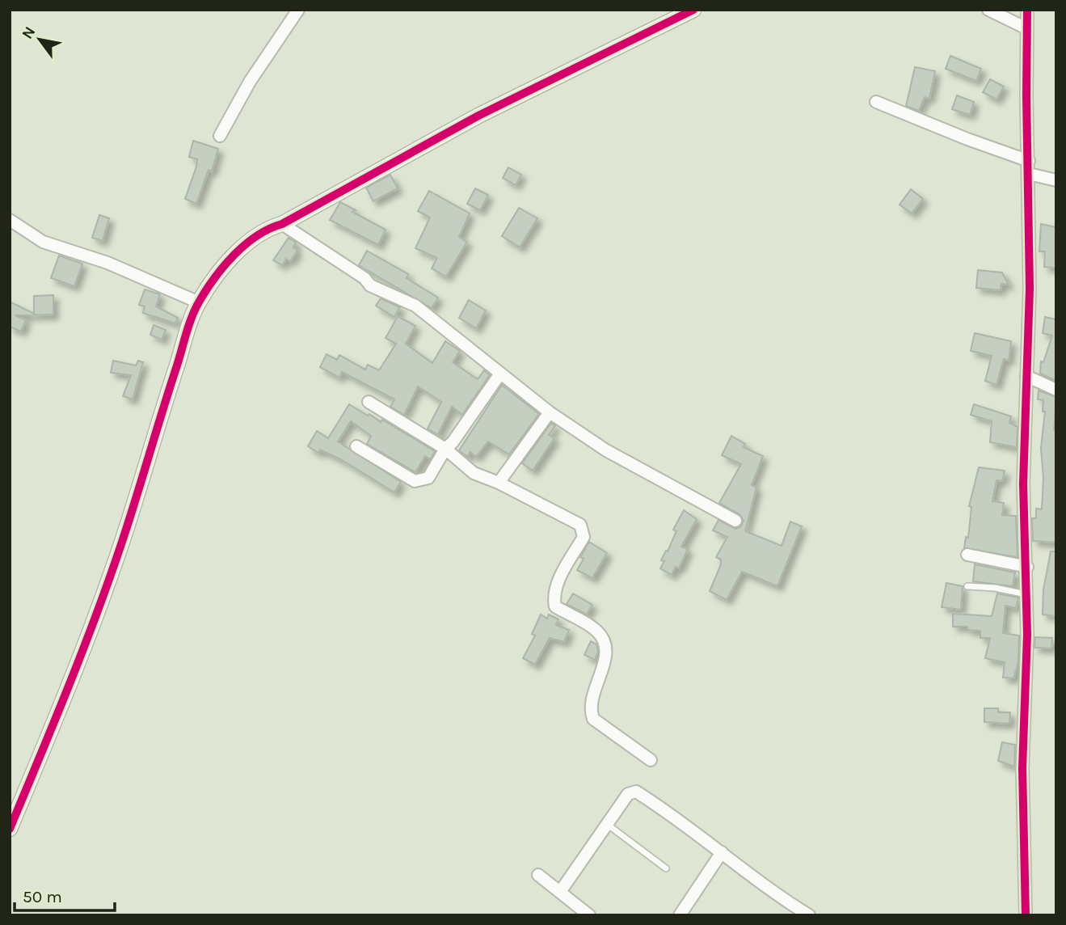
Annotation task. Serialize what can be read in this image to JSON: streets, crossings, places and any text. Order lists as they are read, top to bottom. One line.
{"scale_bar":"50 m","north":"top left"}
